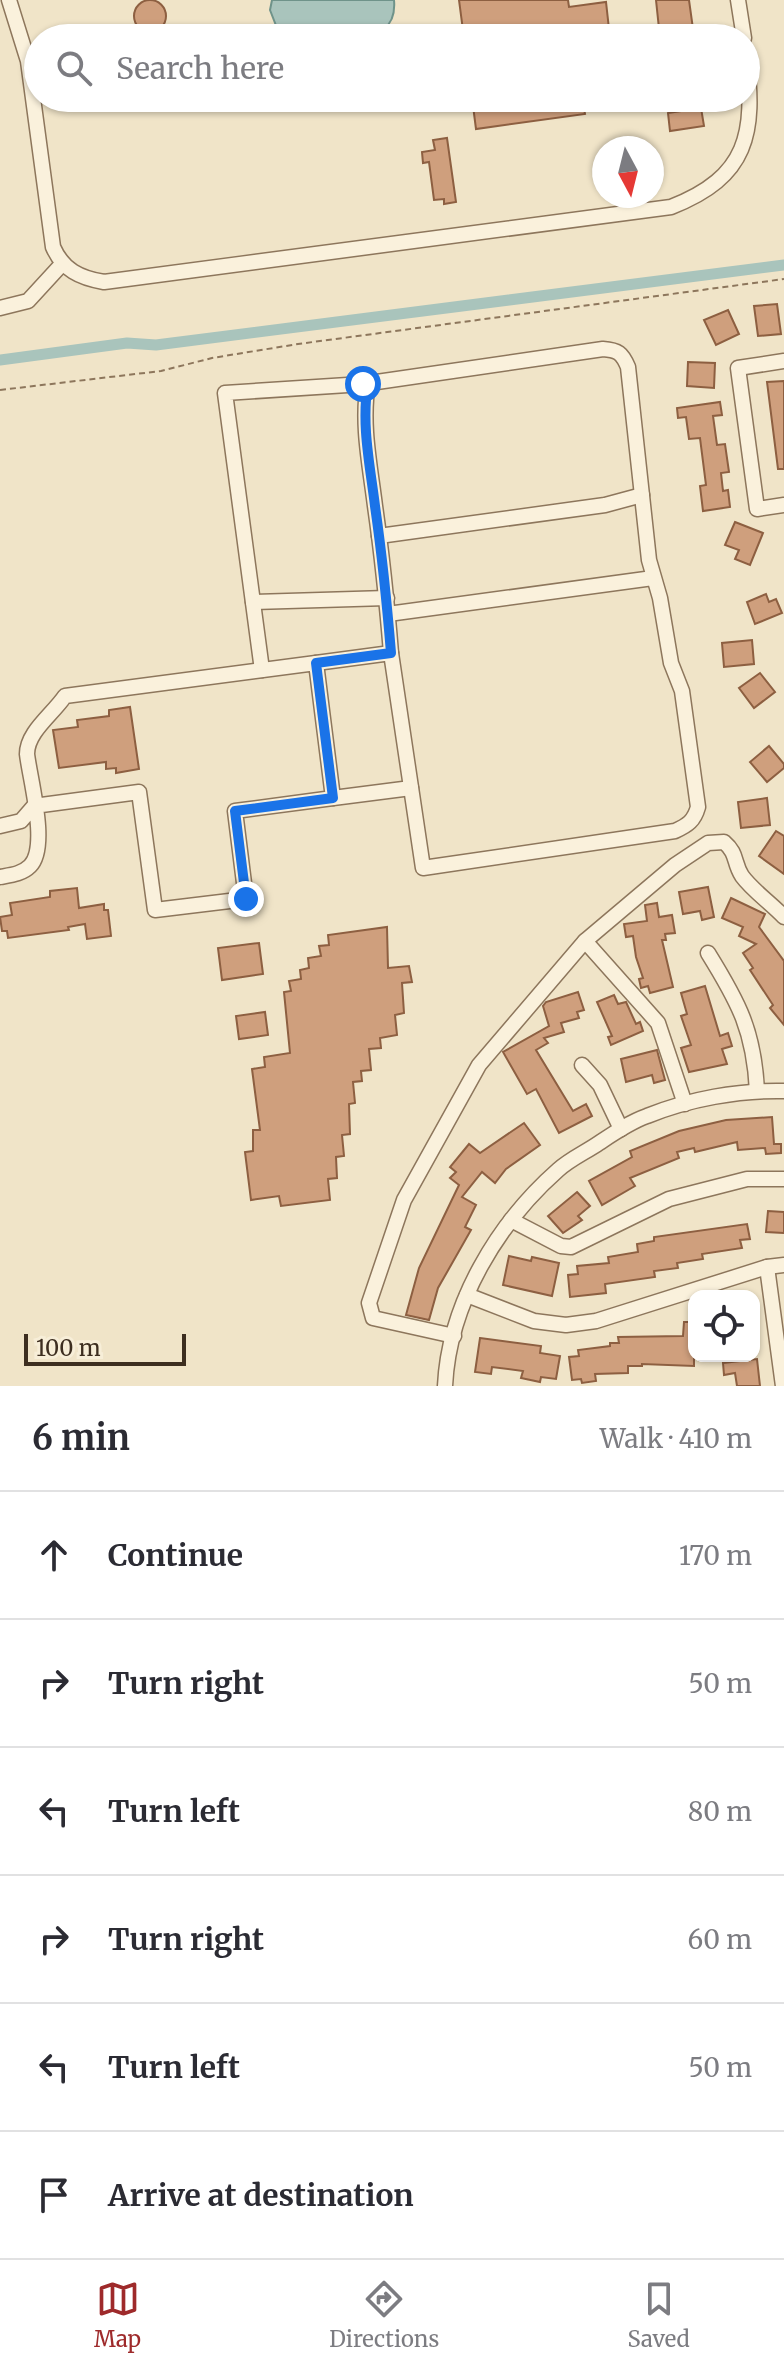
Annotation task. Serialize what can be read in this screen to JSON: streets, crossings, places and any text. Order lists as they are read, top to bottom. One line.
{"scale_bar":"100 m","north":"bottom","page":{"search":"Search here","scale":"100 m","heading":["6 min","Walk · 410 m"],"list":[["Continue","170 m"],["Turn right","50 m"],["Turn left","80 m"],["Turn right","60 m"],["Turn left","50 m"],"Arrive at destination"],"nav":["Map","Directions","Saved"]}}
